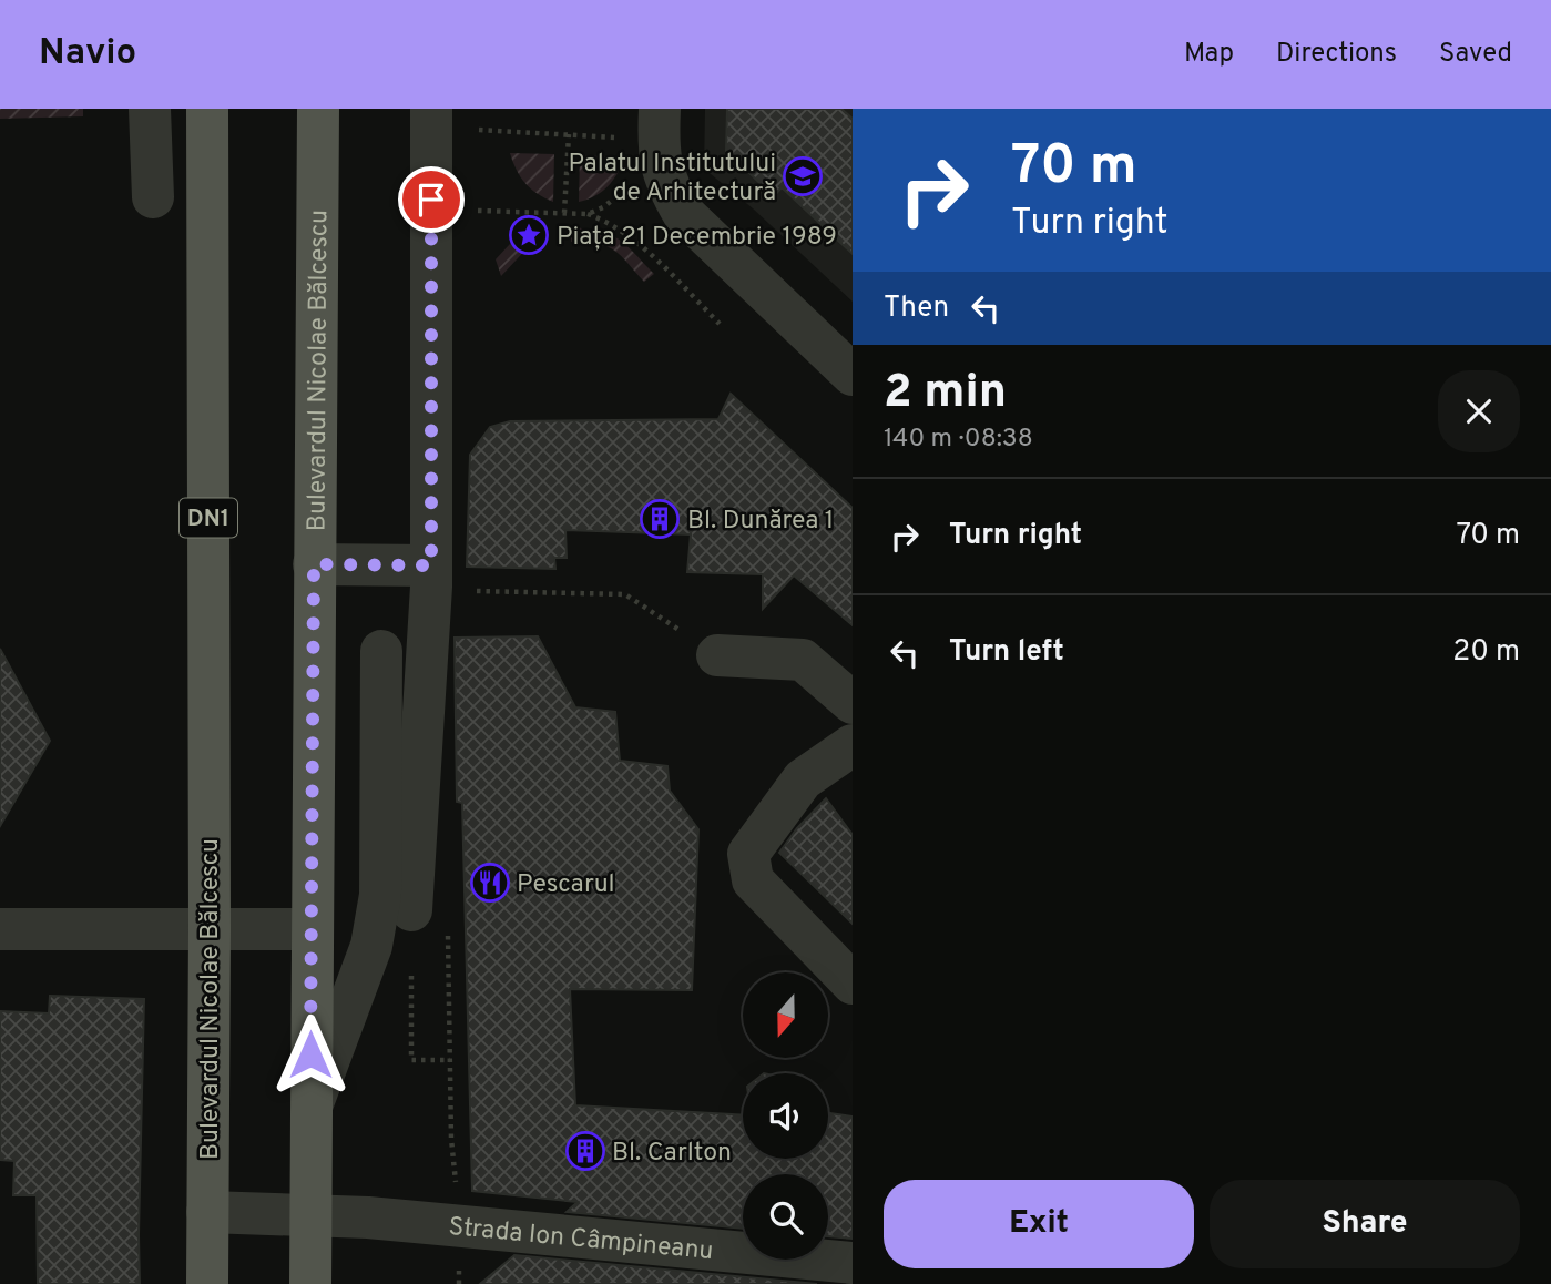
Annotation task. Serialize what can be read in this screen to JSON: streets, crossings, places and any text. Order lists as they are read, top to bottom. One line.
{"streets":{"main road":["Bulevardul Nicolae Bălcescu","DN1"],"street":["Strada Ion Câmpineanu"]},"crossings":[["Bulevardul Nicolae Bălcescu","Strada Ion Câmpineanu"]],"places":{"school or university":["Palatul Institutului de Arhitectură"],"place":["Piața 21 Decembrie 1989"],"building":["Bl. Dunărea 1","Bl. Carlton"],"restaurant":["Pescarul"]},"north":"bottom","page":{"header":"Navio","nav":["Map","Directions","Saved"],"turn":["70 m","Turn right"],"then":"Then","heading":["2 min","140 m · 08:38"],"list":[{"name":"Turn right","value":"70 m"},{"name":"Turn left","value":"20 m"}],"buttons":["Exit","Share"]}}
